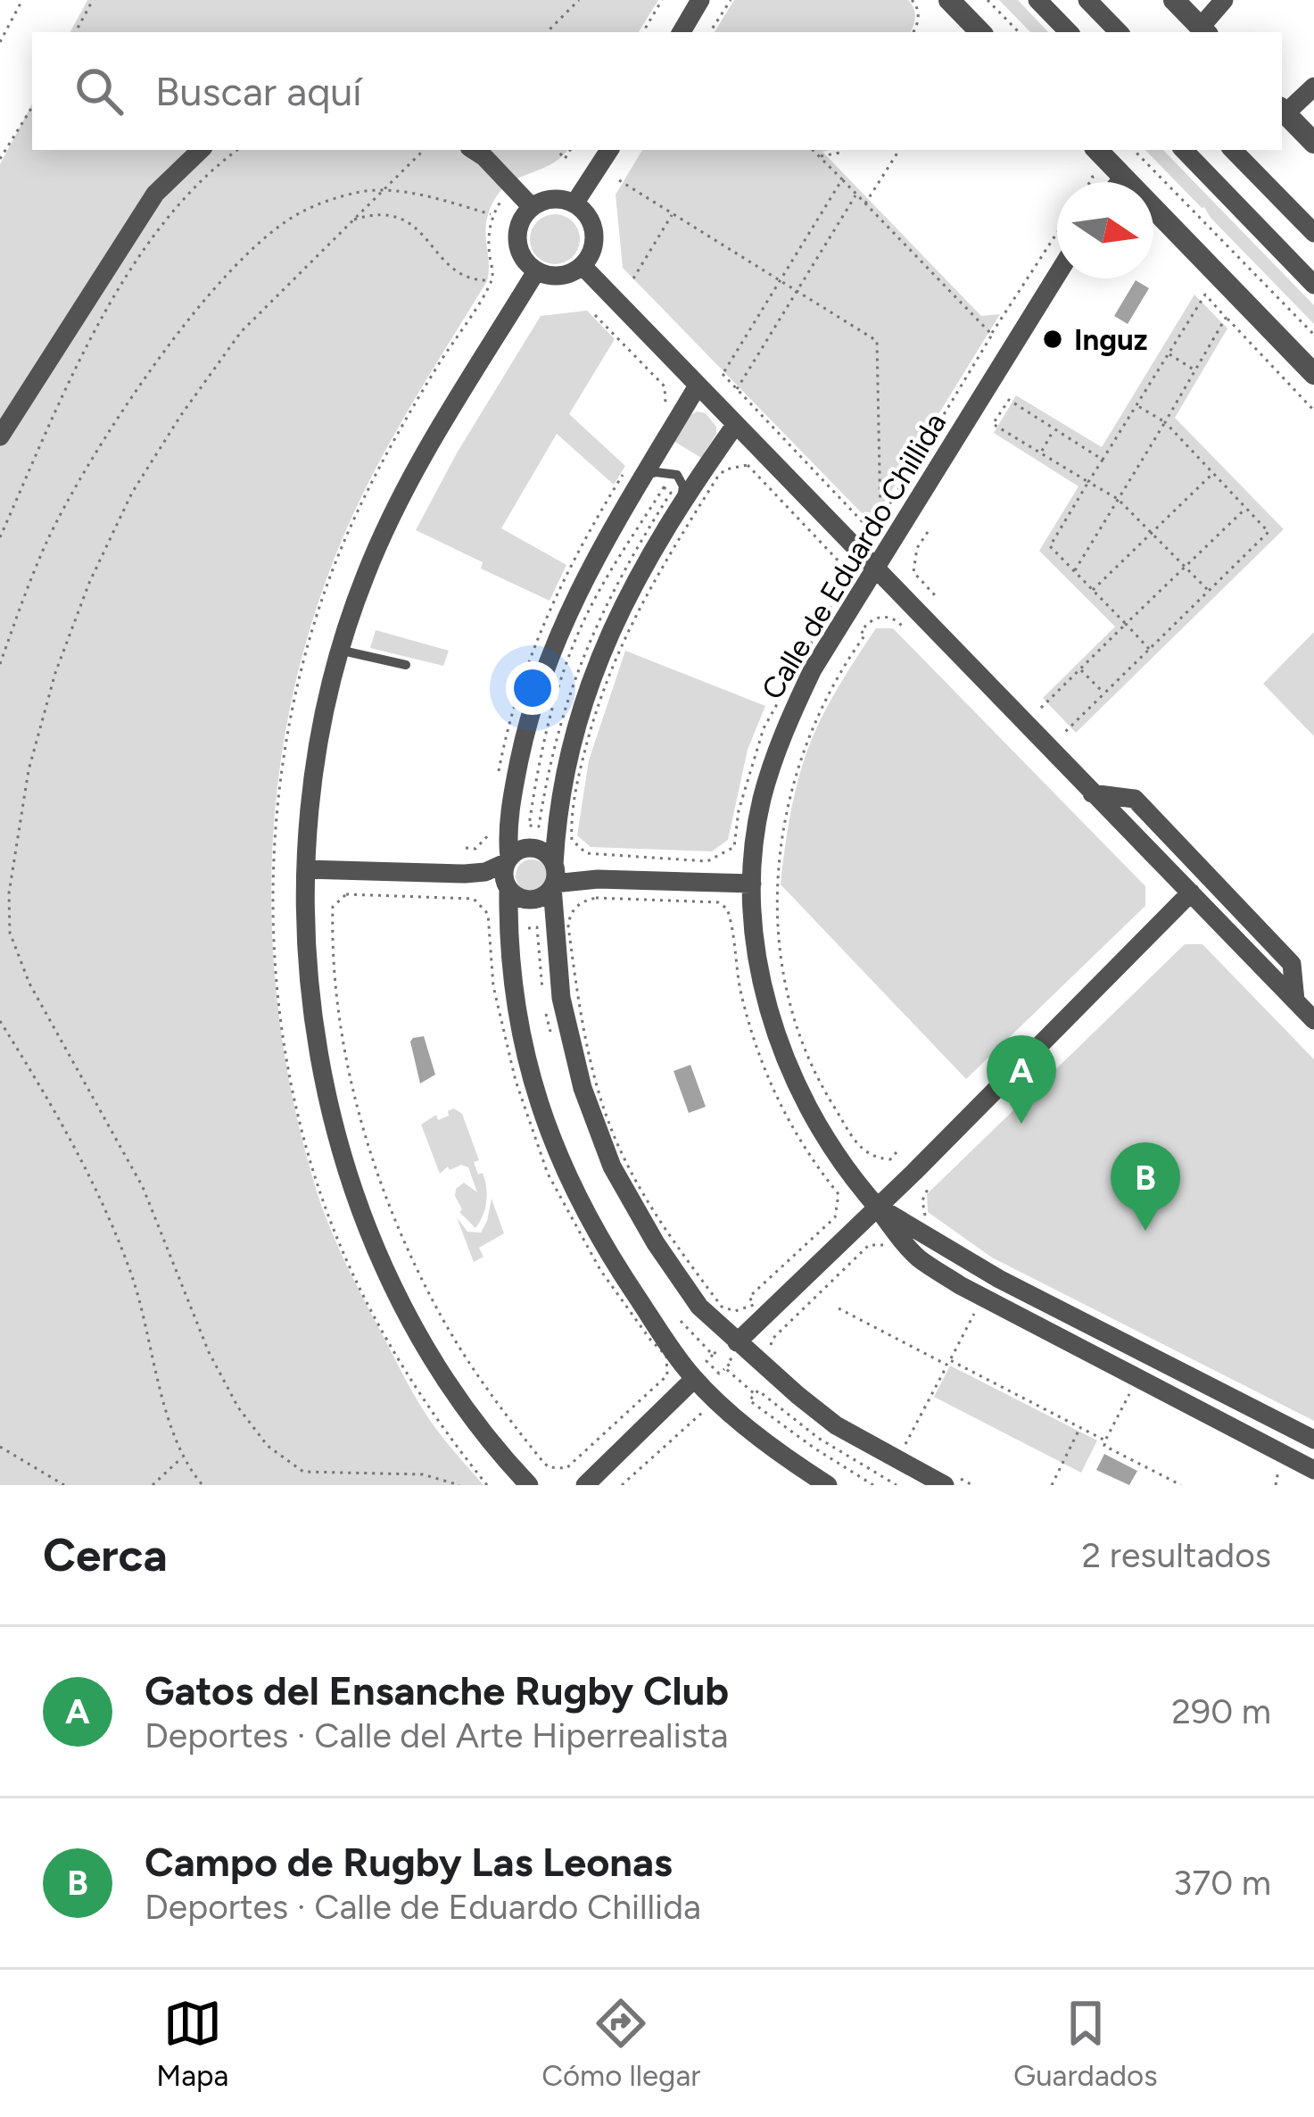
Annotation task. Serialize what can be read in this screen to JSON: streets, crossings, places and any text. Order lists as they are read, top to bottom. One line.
{"streets":{"street":["Calle de Eduardo Chillida"]},"places":["Inguz"],"north":"right","page":{"search":"Buscar aquí","pins":["A","B"],"heading":["Cerca","2 resultados"],"list":[{"mark":"A","name":"Gatos del Ensanche Rugby Club","note":"Deportes · Calle del Arte Hiperrealista","value":"290 m"},{"mark":"B","name":"Campo de Rugby Las Leonas","note":"Deportes · Calle de Eduardo Chillida","value":"370 m"}],"nav":["Mapa","Cómo llegar","Guardados"]}}
